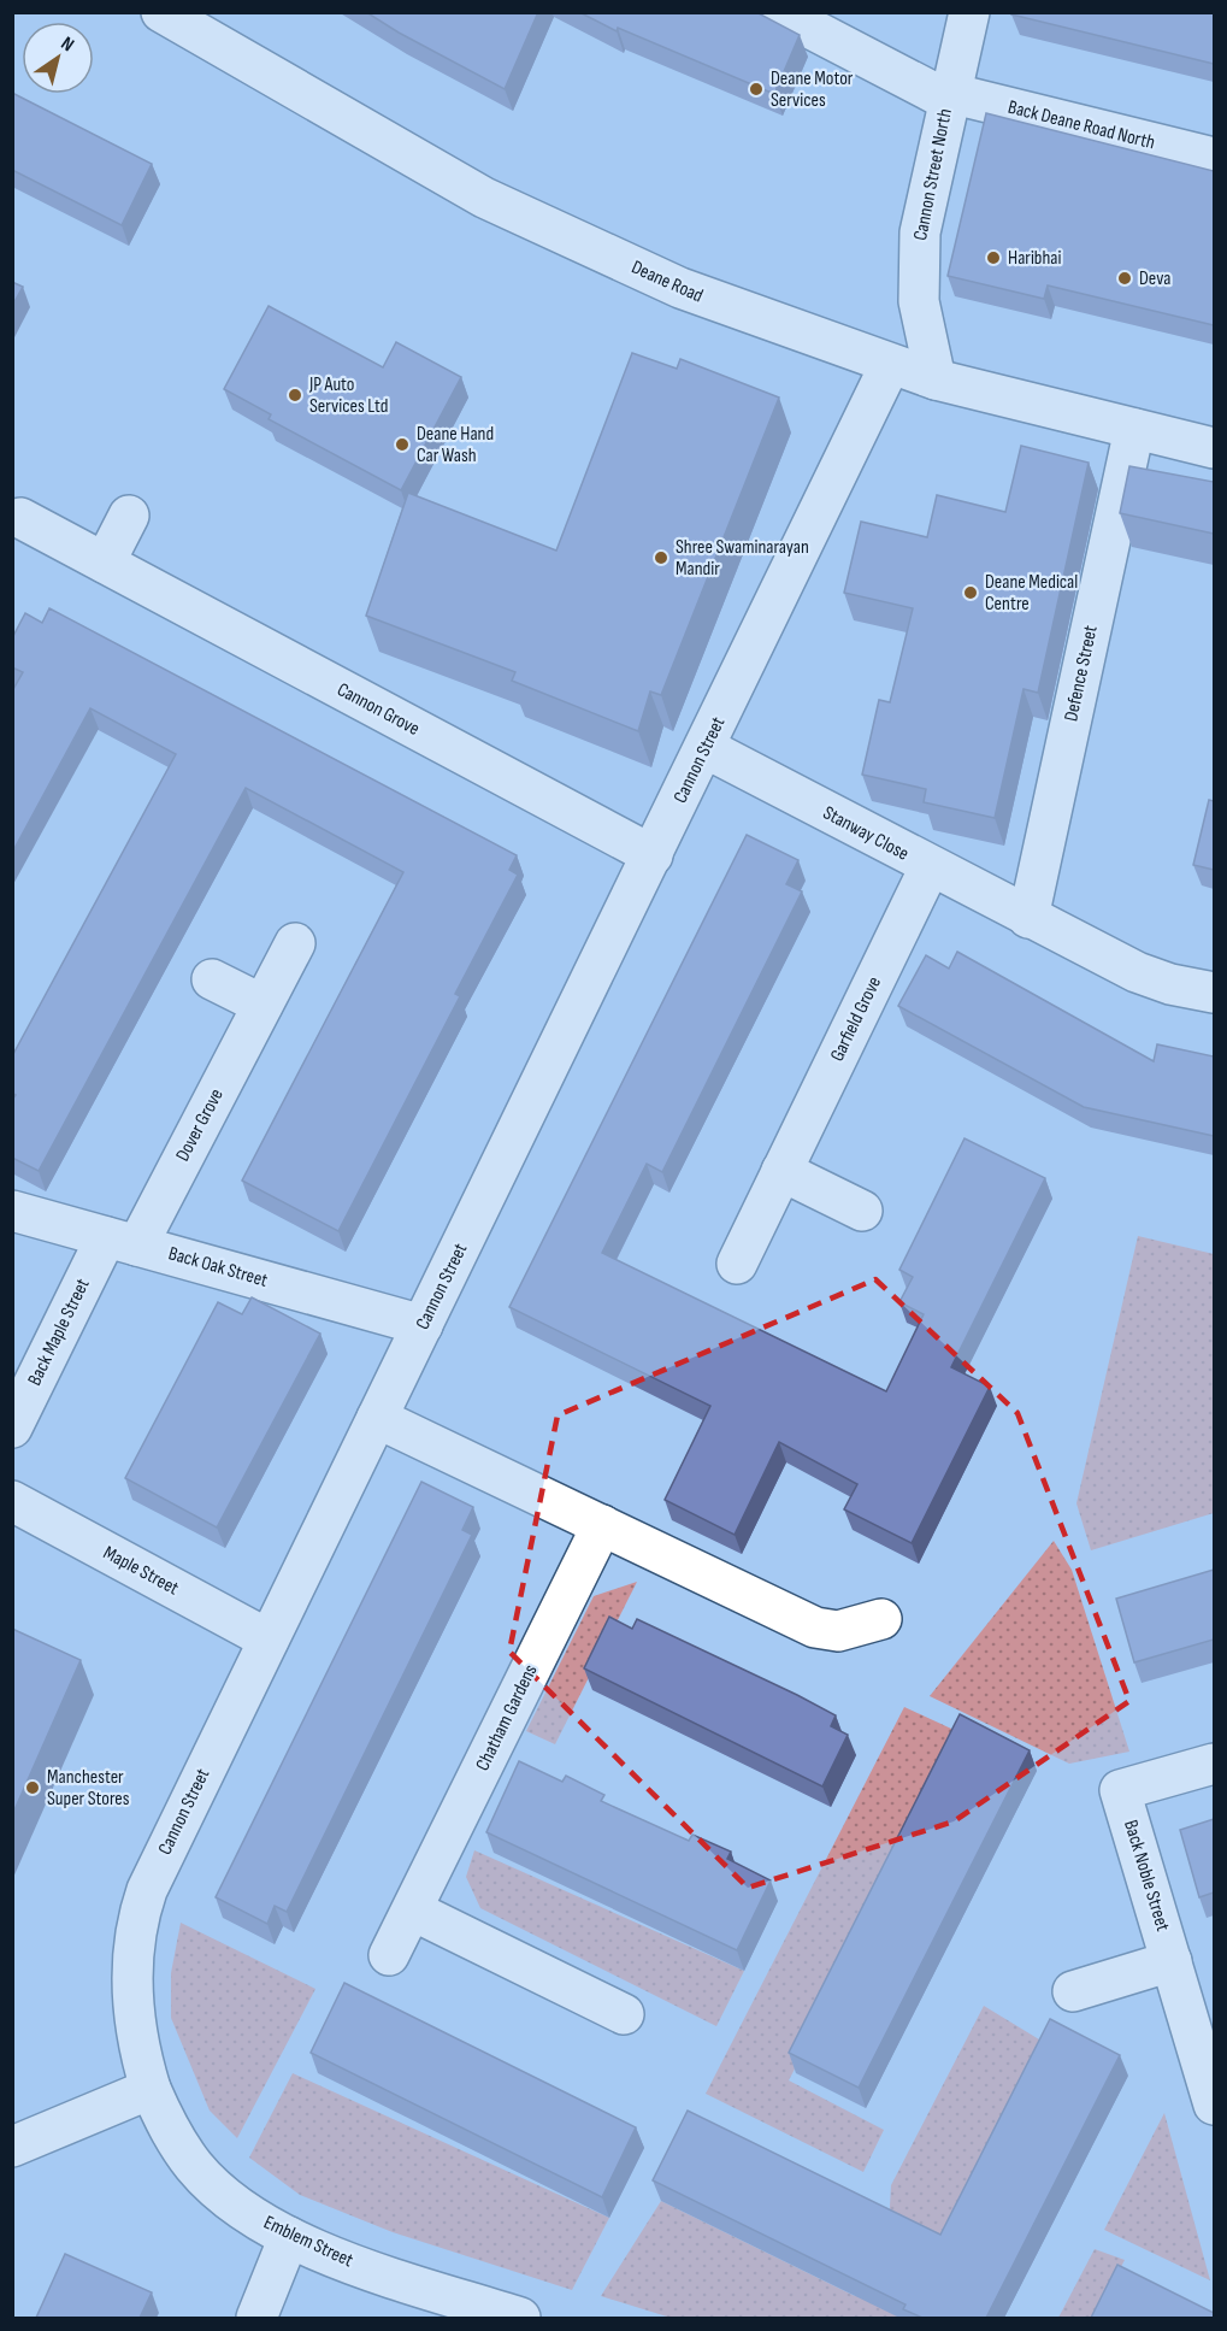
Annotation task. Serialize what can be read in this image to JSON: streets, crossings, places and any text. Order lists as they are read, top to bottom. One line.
{"streets":{"street":["Back Deane Road North","Cannon Street North","Deane Road","Defence Street","Cannon Grove","Cannon Street","Stanway Close","Garfield Grove","Dover Grove","Back Oak Street","Back Maple Street","Maple Street","Chatham Gardens","Back Noble Street","Emblem Street"]},"crossings":[["Back Deane Road North","Cannon Street North"],["Cannon Street North","Deane Road"],["Deane Road","Defence Street"],["Deane Road","Cannon Street"],["Defence Street","Stanway Close"],["Cannon Grove","Cannon Street"],["Cannon Street","Stanway Close"],["Cannon Street","Back Oak Street"],["Cannon Street","Maple Street"],["Cannon Street","Emblem Street"],["Stanway Close","Garfield Grove"],["Dover Grove","Back Oak Street"],["Dover Grove","Back Maple Street"],["Back Oak Street","Back Maple Street"]],"places":["Deane Motor Services","Haribhai","Deva","JP Auto Services Ltd","Deane Hand Car Wash","Shree Swaminarayan Mandir","Deane Medical Centre","Manchester Super Stores"],"north":"top right"}
